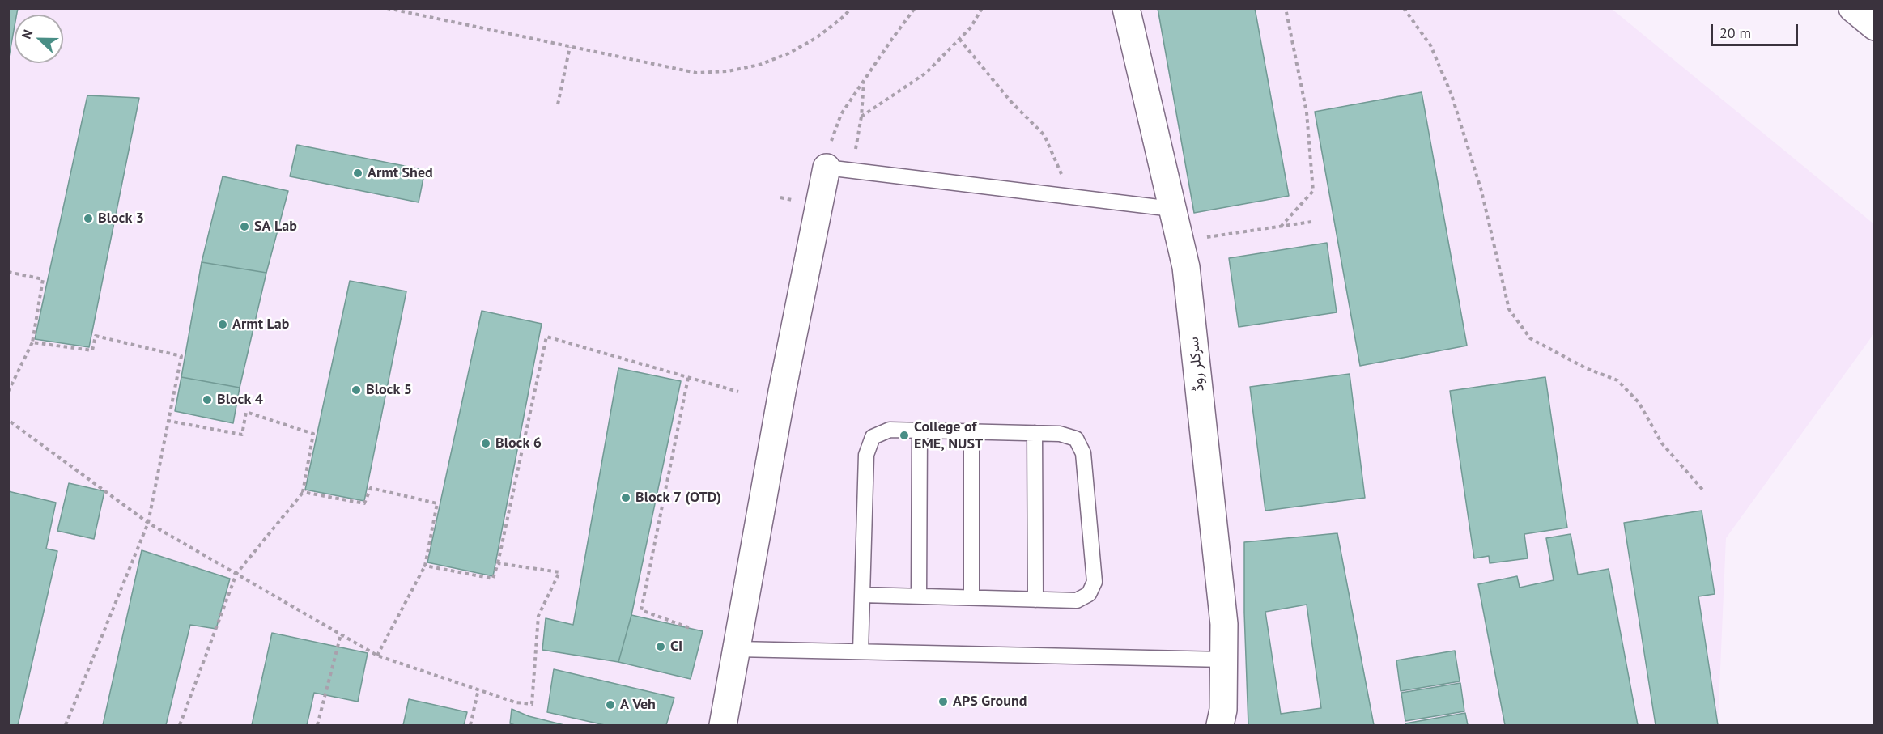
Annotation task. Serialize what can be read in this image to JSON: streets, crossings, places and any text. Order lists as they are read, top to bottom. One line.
{"streets":{"street":["سرکلر روڈ"]},"places":["Armt Shed","Block 3","SA Lab","Armt Lab","Block 5","Block 4","College of EME, NUST","Block 6","Block 7 (OTD)","CI","APS Ground","A Veh"],"scale_bar":"20 m","north":"left"}
